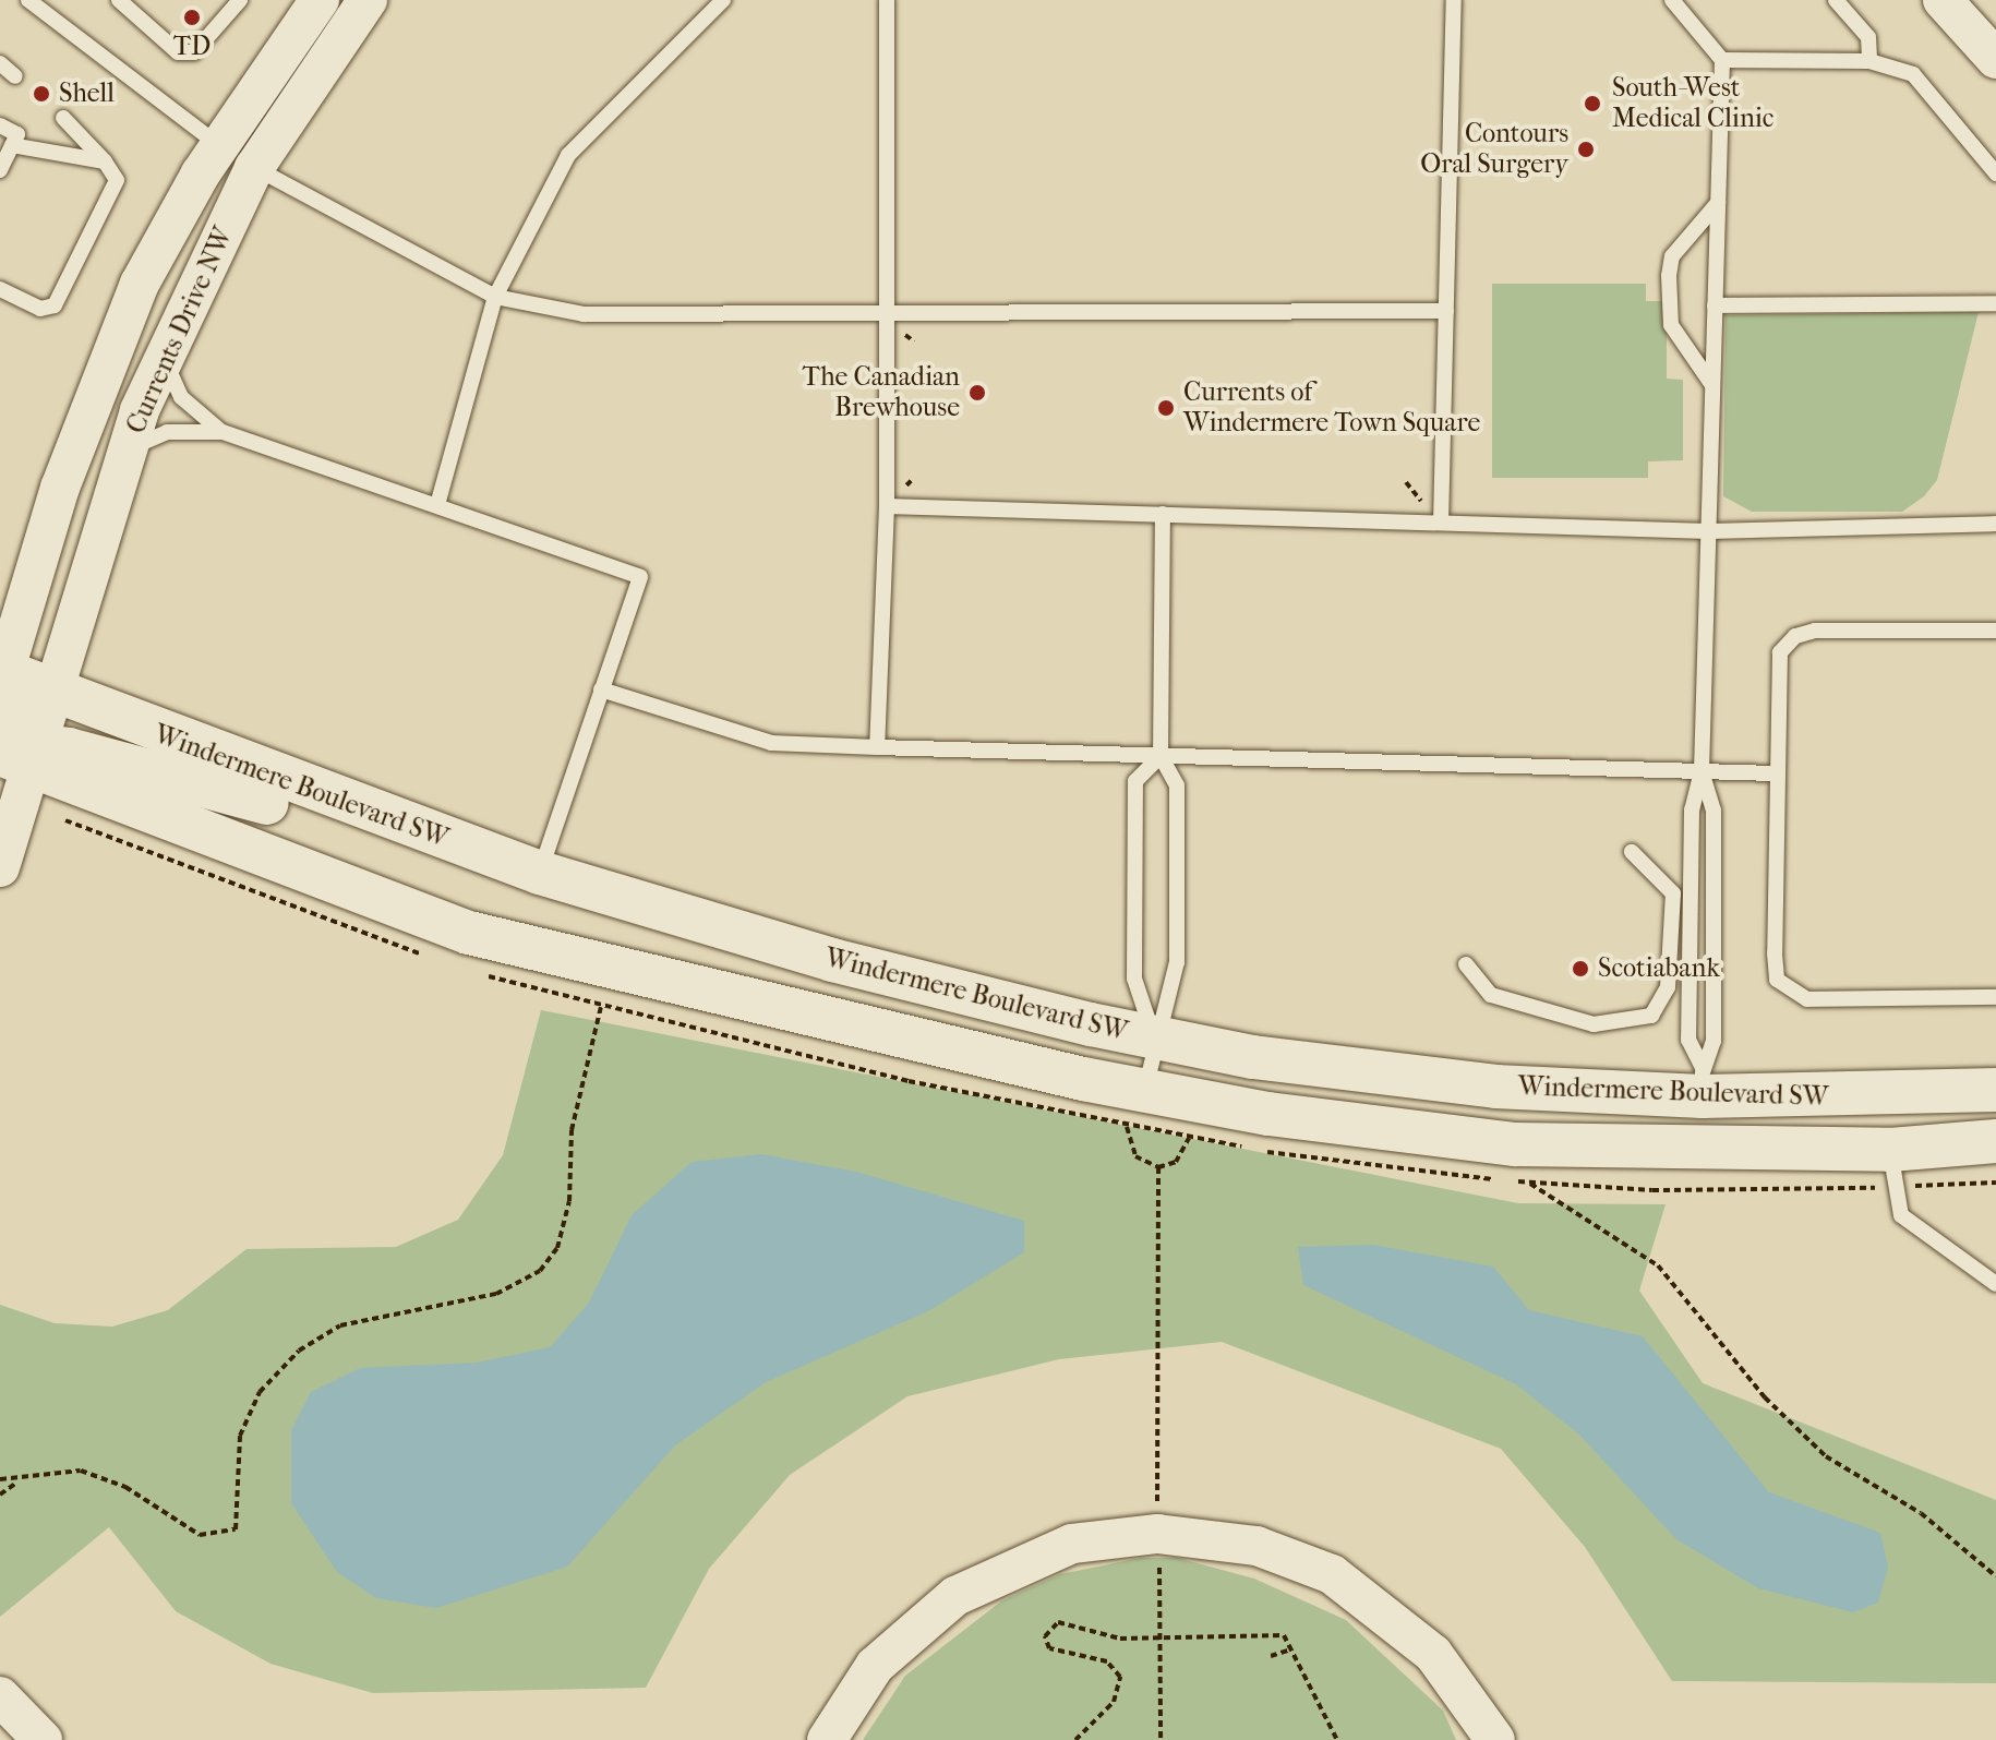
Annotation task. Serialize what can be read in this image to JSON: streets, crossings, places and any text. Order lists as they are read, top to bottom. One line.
{"streets":{"main road":["Windermere Boulevard SW"],"street":["Currents Drive NW"]},"crossings":[["Currents Drive NW","Windermere Boulevard SW"]],"places":["TD","Shell","South-West Medical Clinic","Contours Oral Surgery","The Canadian Brewhouse","Currents of Windermere Town Square","Scotiabank"]}
